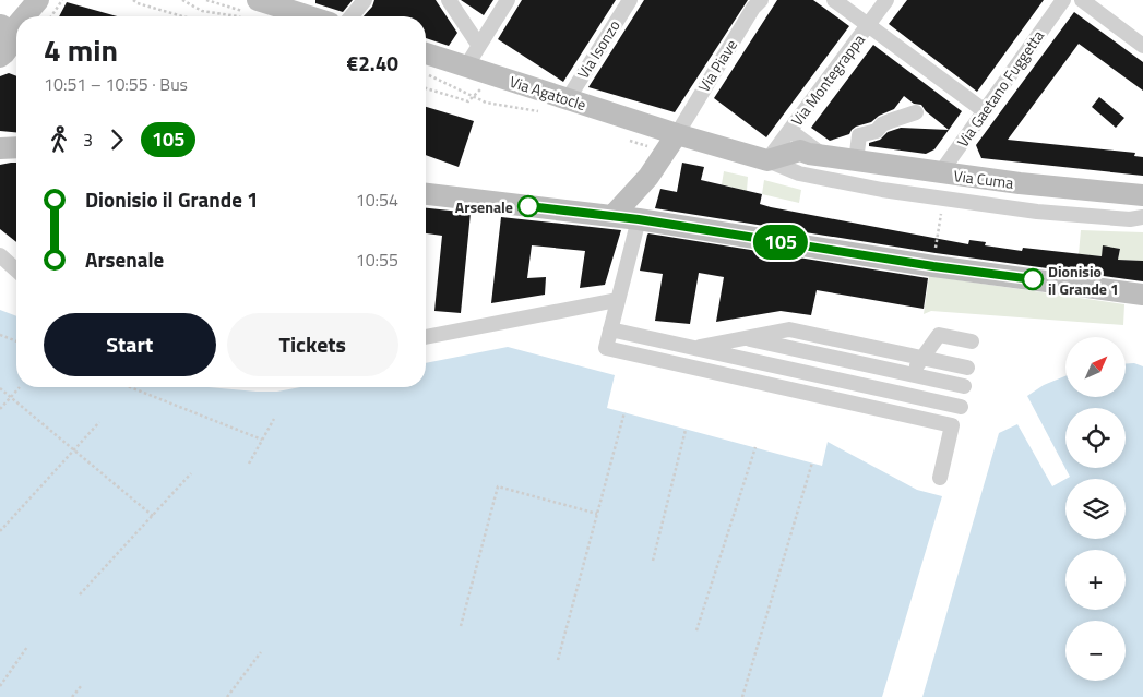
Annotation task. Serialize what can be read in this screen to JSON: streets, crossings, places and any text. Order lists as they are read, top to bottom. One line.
{"streets":{"street":["Via Isonzo","Via Piave","Via Montegrappa","Via Gaetano Fuggetta","Via Agatocle","Via Cuma"]},"crossings":[["Via Isonzo","Via Agatocle"],["Via Piave","Via Agatocle"],["Via Montegrappa","Via Agatocle"],["Via Montegrappa","Via Cuma"],["Via Gaetano Fuggetta","Via Cuma"],["Via Agatocle","Via Cuma"]],"places":["Arsenale","Dionisio il Grande 1"],"lines":["bus line 105"],"north":"top right","page":{"on_map":"105","heading":["4 min","10:51 – 10:55 · Bus","€2.40"],"legs":["3","105"],"list":[{"name":"Dionisio il Grande 1","value":"10:54"},{"name":"Arsenale","value":"10:55"}],"buttons":["Start","Tickets"],"map_buttons":["+","−"]}}
